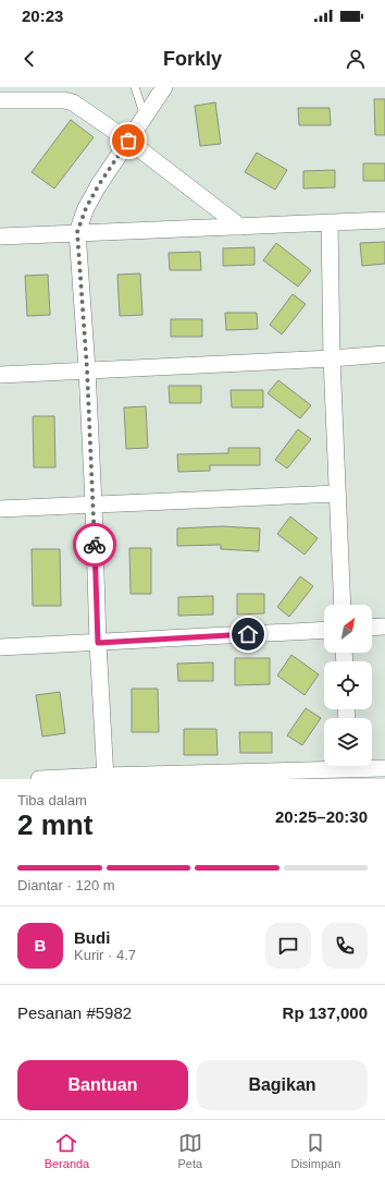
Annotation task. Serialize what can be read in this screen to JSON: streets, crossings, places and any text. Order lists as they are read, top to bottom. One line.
{"north":"top right","page":{"status":"20:23","header":"Forkly","heading":["2 mnt","Tiba dalam","20:25–20:30"],"panel":["Budi","Kurir · 4.7","Pesanan #5982","Rp 137,000"],"bar":"Diantar · 120 m","round":"B","buttons":["Bantuan","Bagikan"],"tabs":["Beranda","Peta","Disimpan"]}}
